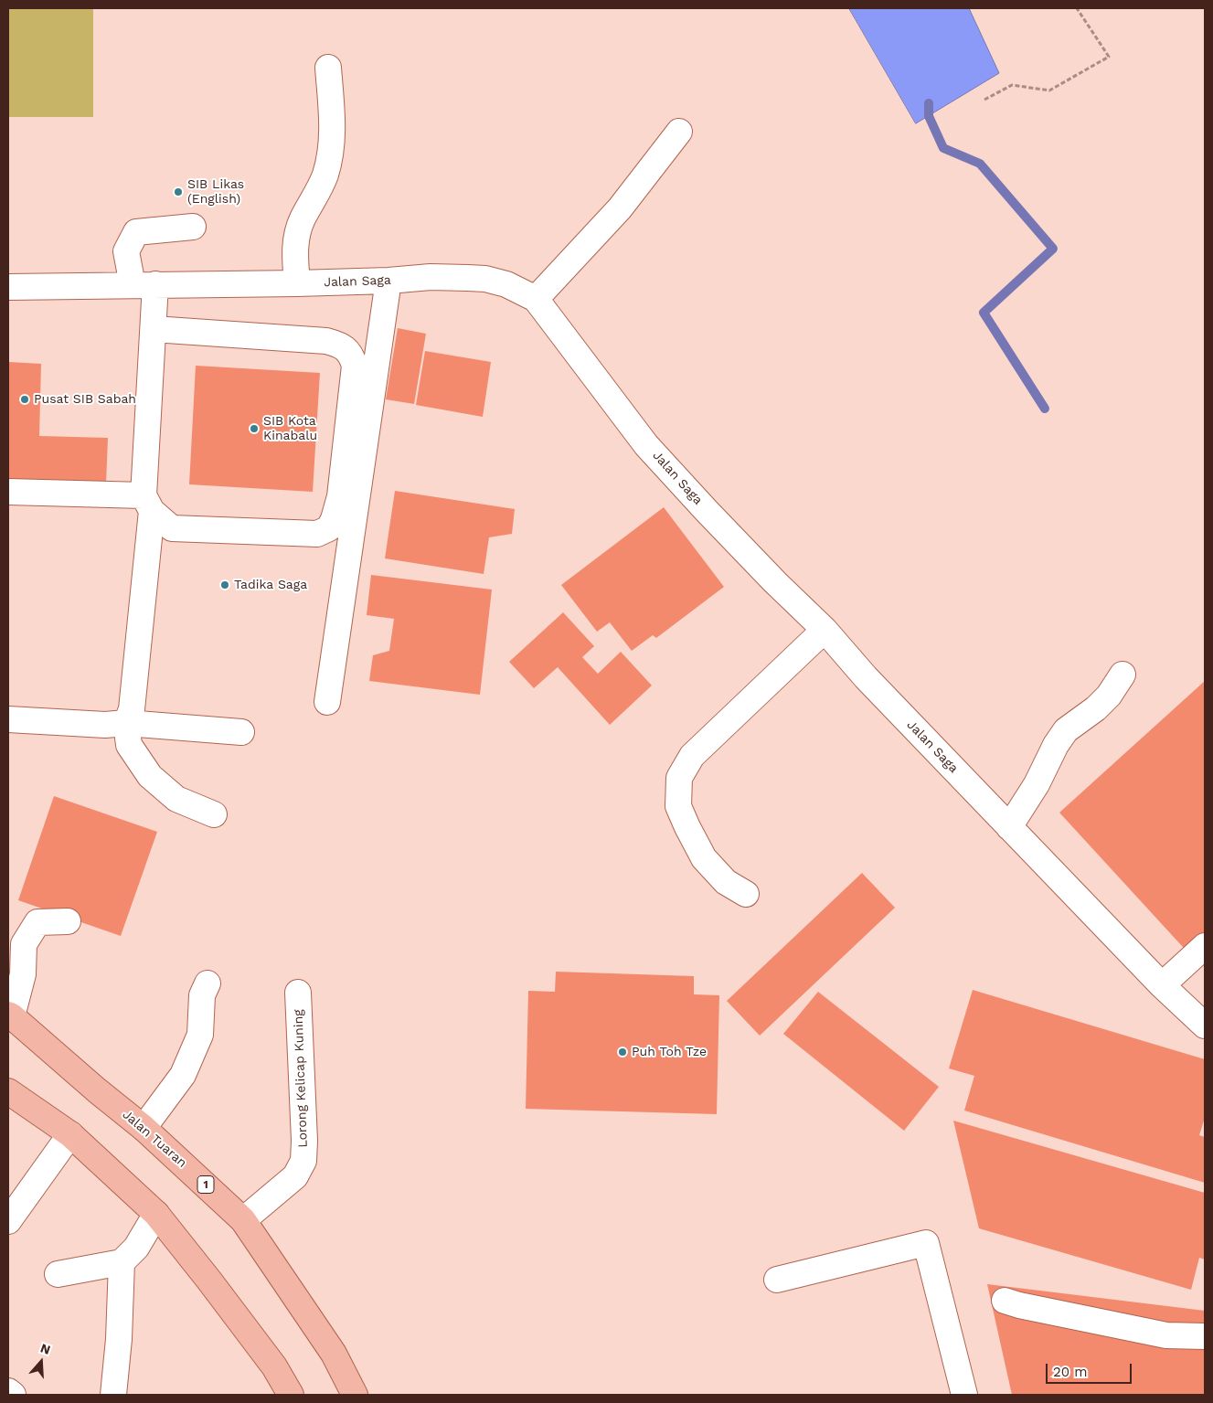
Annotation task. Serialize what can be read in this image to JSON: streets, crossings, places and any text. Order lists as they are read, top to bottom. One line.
{"streets":{"main road":["Jalan Tuaran","1"],"street":["Jalan Saga","Lorong Kelicap Kuning"]},"crossings":[["Lorong Kelicap Kuning","Jalan Tuaran"]],"places":["SIB Likas (English)","Pusat SIB Sabah","SIB Kota Kinabalu","Tadika Saga","Puh Toh Tze"],"scale_bar":"20 m","north":"top"}
